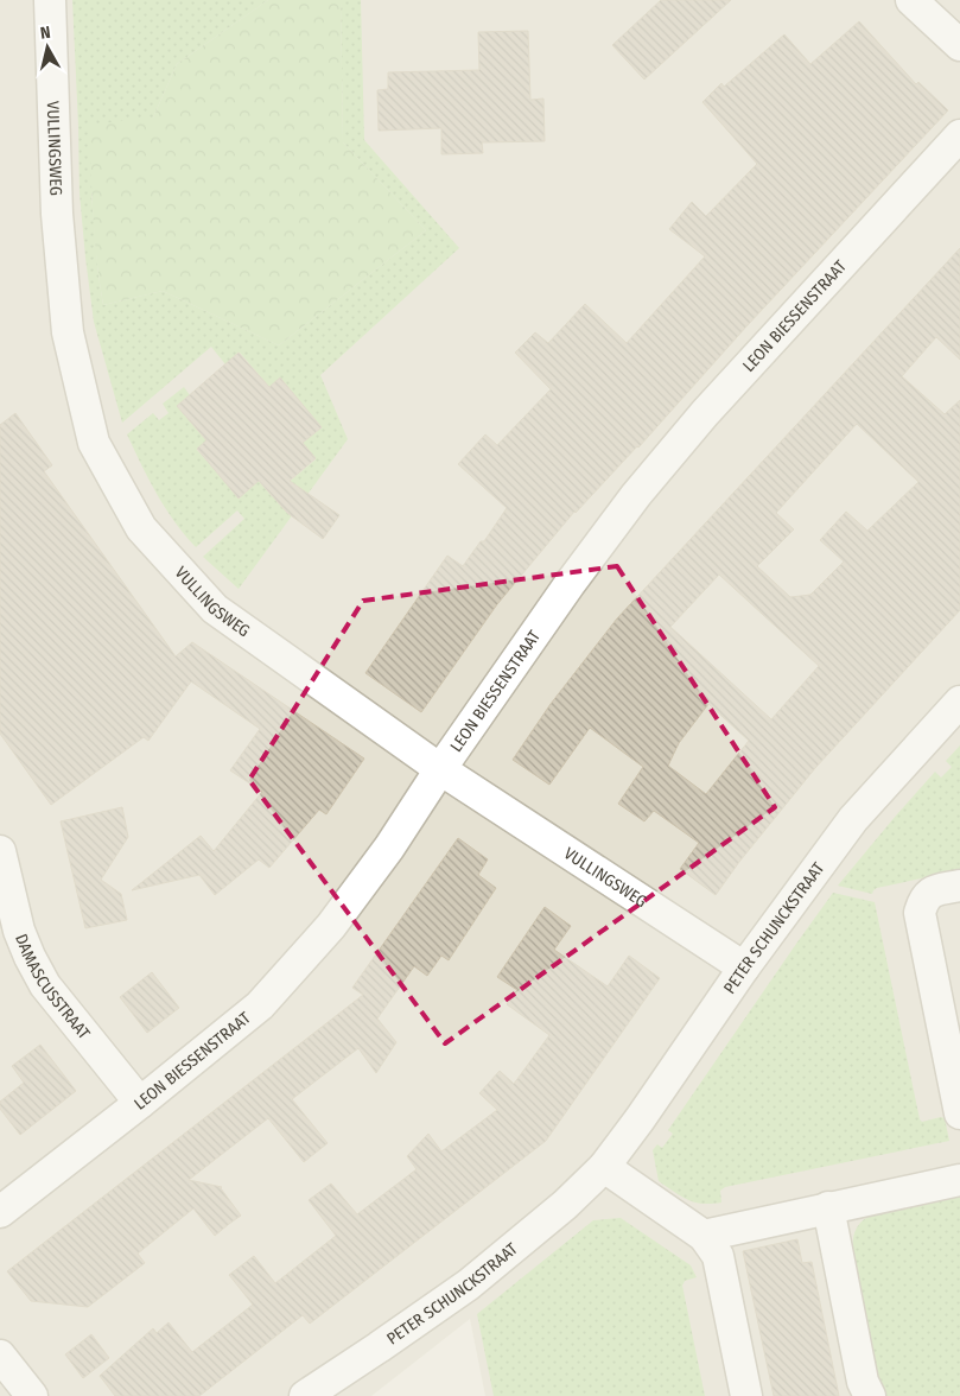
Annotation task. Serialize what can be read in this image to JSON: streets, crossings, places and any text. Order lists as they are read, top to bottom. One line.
{"streets":{"street":["VULLINGSWEG","LEON BIESSENSTRAAT","PETER SCHUNCKSTRAAT","DAMASCUSSTRAAT"]},"crossings":[["VULLINGSWEG","LEON BIESSENSTRAAT"],["VULLINGSWEG","PETER SCHUNCKSTRAAT"],["LEON BIESSENSTRAAT","DAMASCUSSTRAAT"]],"north":"top"}
